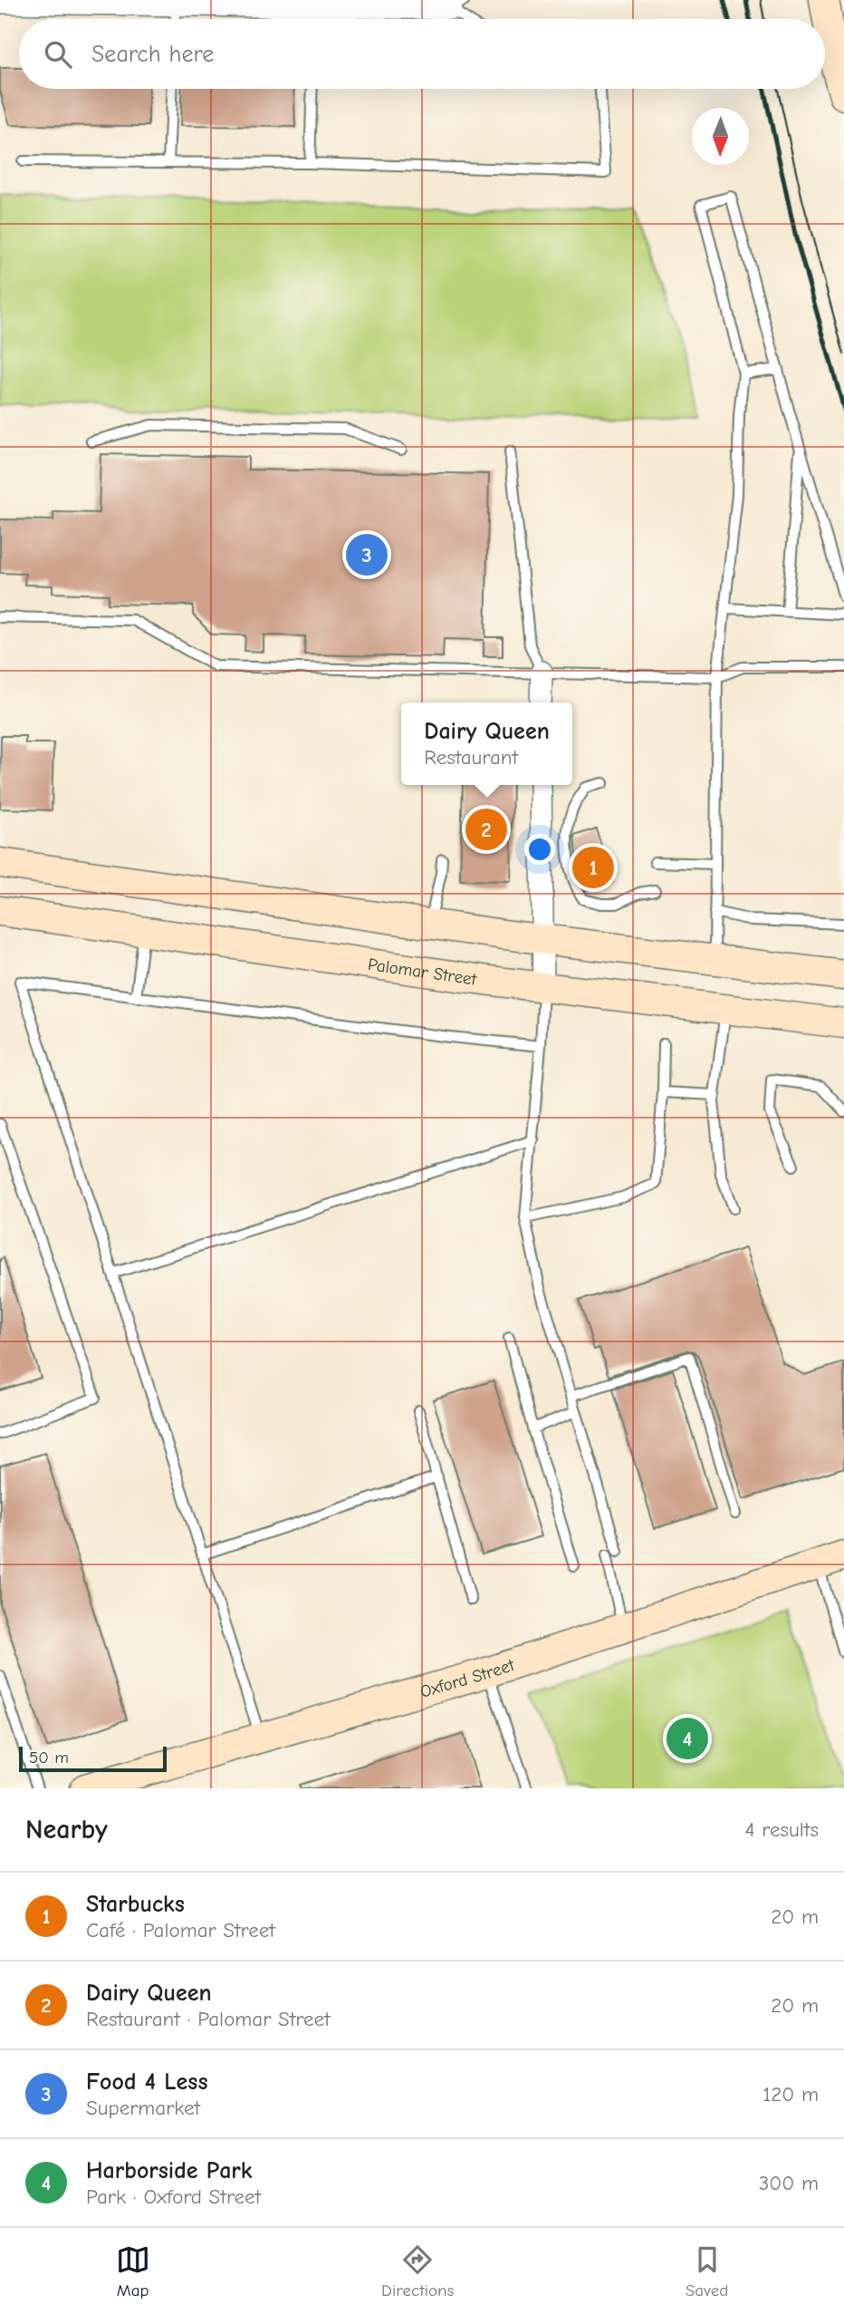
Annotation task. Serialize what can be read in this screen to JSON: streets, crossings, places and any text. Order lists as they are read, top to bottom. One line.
{"streets":{"main road":["Palomar Street","Oxford Street"]},"scale_bar":"50 m","north":"bottom","page":{"search":"Search here","pins":["3","2","1","4"],"popup":["Dairy Queen","Restaurant"],"scale":"50 m","heading":["Nearby","4 results"],"list":[{"mark":"1","name":"Starbucks","note":"Café · Palomar Street","value":"20 m"},{"mark":"2","name":"Dairy Queen","note":"Restaurant · Palomar Street","value":"20 m"},{"mark":"3","name":"Food 4 Less","note":"Supermarket","value":"120 m"},{"mark":"4","name":"Harborside Park","note":"Park · Oxford Street","value":"300 m"}],"nav":["Map","Directions","Saved"]}}
